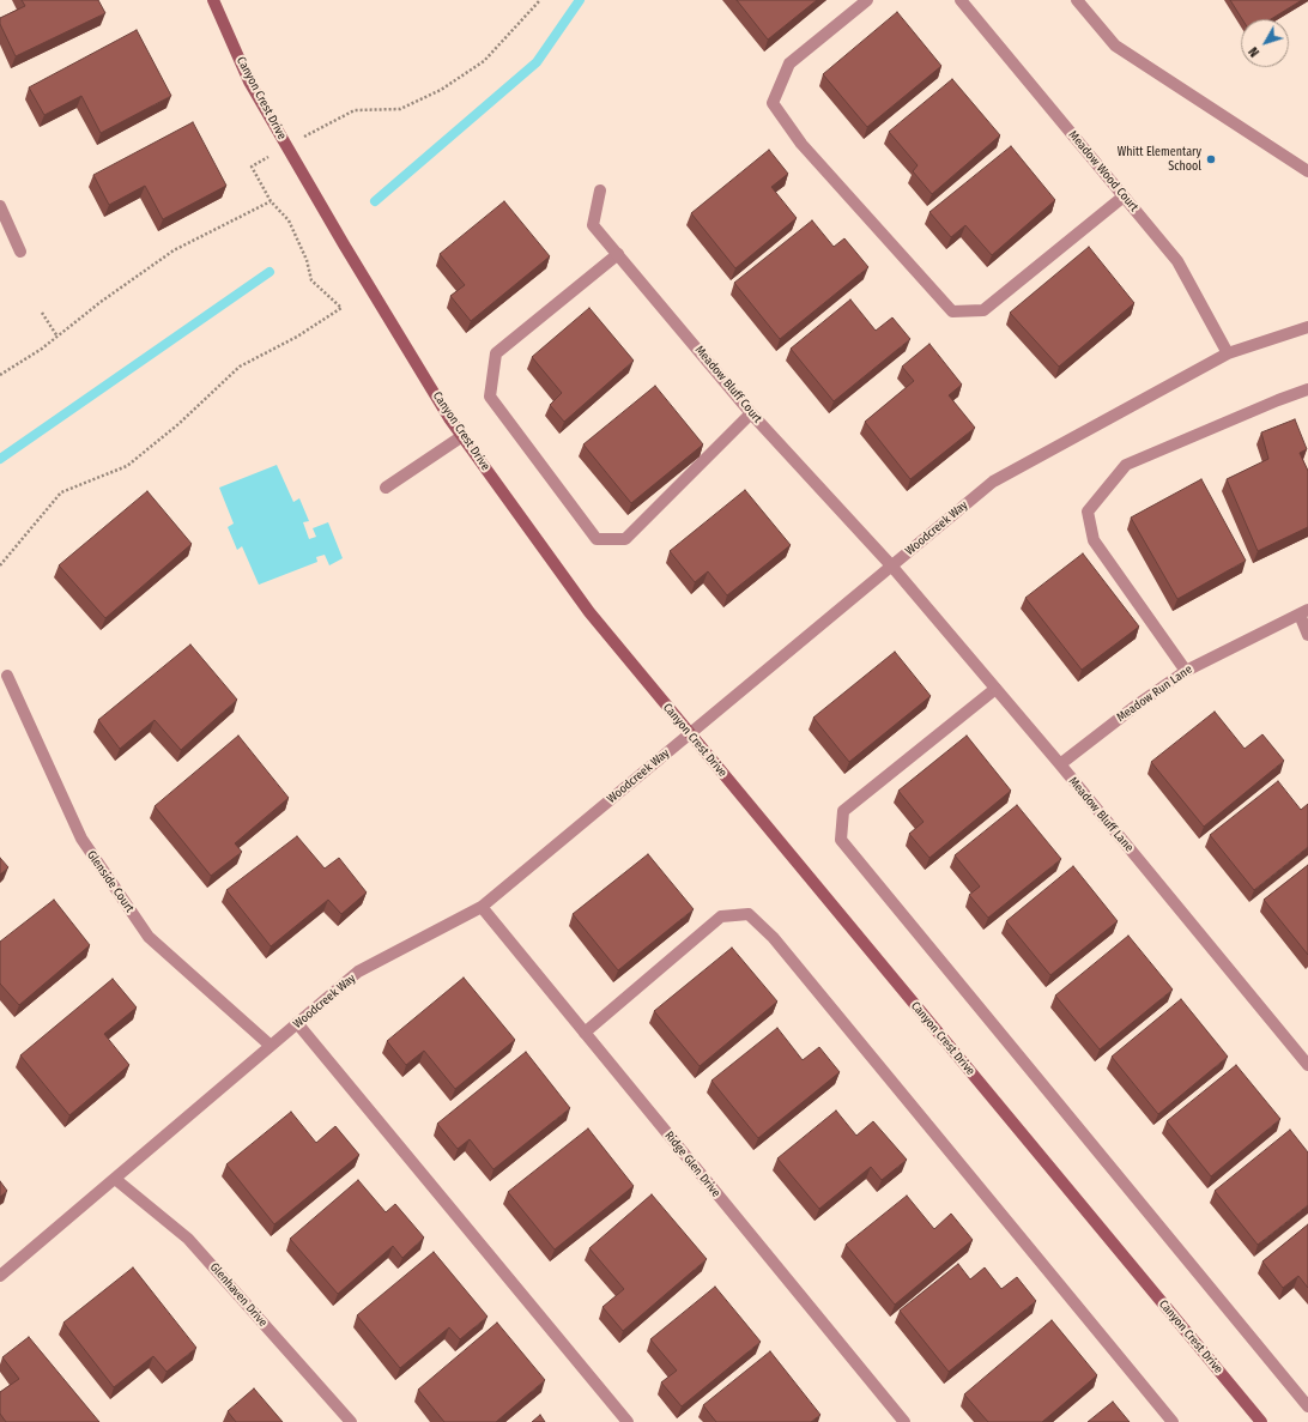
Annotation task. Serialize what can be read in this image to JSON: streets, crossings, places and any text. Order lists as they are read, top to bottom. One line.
{"streets":{"street":["Canyon Crest Drive","Meadow Wood Court","Meadow Bluff Court","Woodcreek Way","Meadow Run Lane","Meadow Bluff Lane","Glenside Court","Ridge Glen Drive","Glenhaven Drive"]},"crossings":[["Canyon Crest Drive","Woodcreek Way"],["Meadow Wood Court","Woodcreek Way"],["Meadow Bluff Court","Woodcreek Way"],["Meadow Bluff Court","Meadow Bluff Lane"],["Woodcreek Way","Meadow Bluff Lane"],["Woodcreek Way","Glenside Court"],["Woodcreek Way","Ridge Glen Drive"],["Woodcreek Way","Glenhaven Drive"],["Meadow Run Lane","Meadow Bluff Lane"]],"places":["Whitt Elementary School"],"north":"bottom left"}
